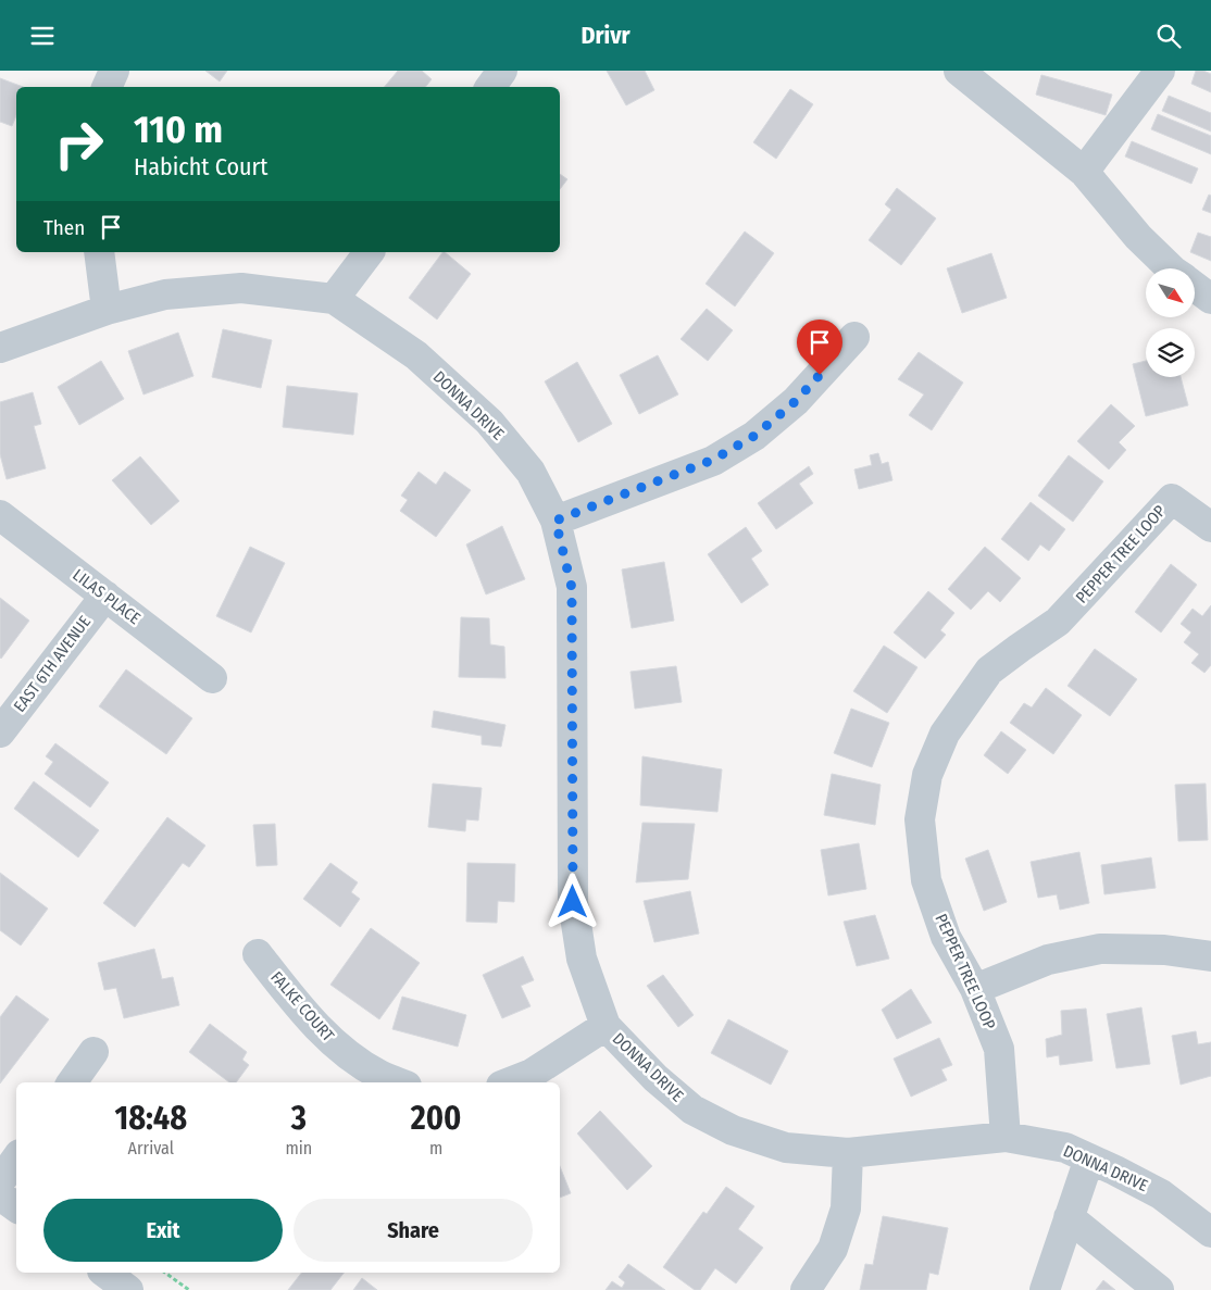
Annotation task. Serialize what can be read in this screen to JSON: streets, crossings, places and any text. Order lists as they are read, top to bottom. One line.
{"streets":{"street":["DONNA DRIVE","PEPPER TREE LOOP","LILAS PLACE","EAST 6TH AVENUE","FALKE COURT"]},"crossings":[["DONNA DRIVE","PEPPER TREE LOOP"],["LILAS PLACE","EAST 6TH AVENUE"]],"north":"bottom right","page":{"header":"Drivr","turn":["110 m","Habicht Court"],"then":"Then","eta":["18:48","Arrival","3","min","200","m"],"buttons":["Exit","Share"]}}
